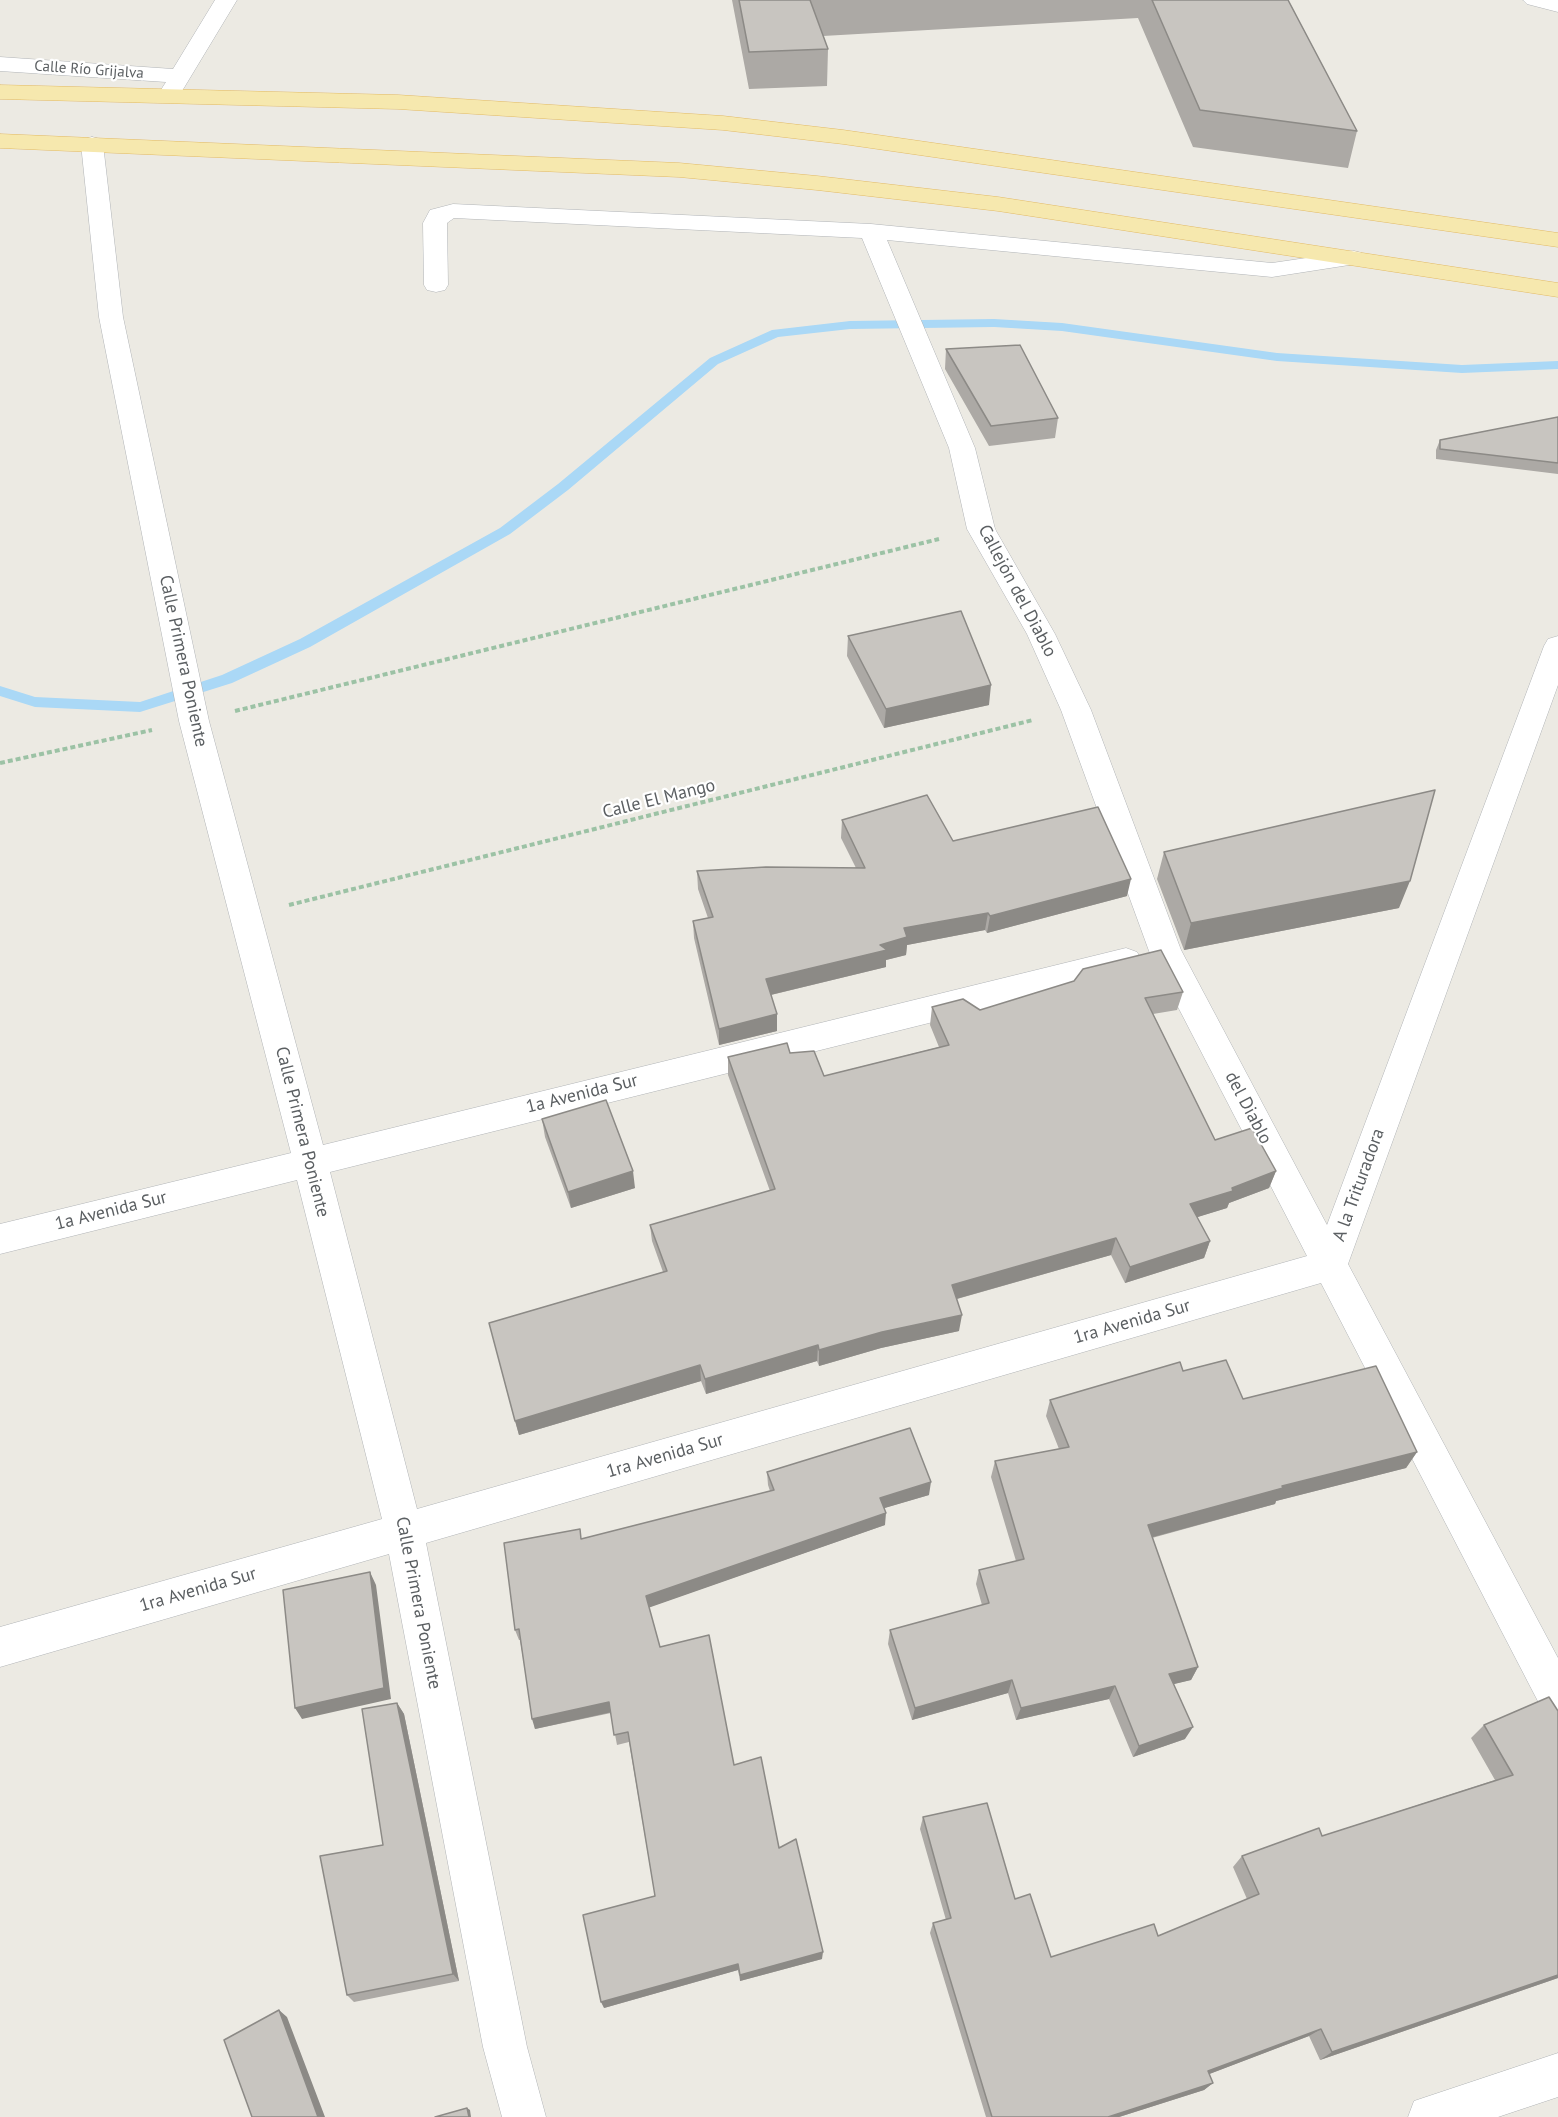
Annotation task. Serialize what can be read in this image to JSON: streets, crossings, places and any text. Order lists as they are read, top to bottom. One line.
{"streets":{"street":["Calle Río Grijalva","Callejón del Diablo","Calle Primera Poniente","1a Avenida Sur","del Diablo","A la Trituradora","1ra Avenida Sur"],"path":["Calle El Mango"]},"crossings":[["Callejón del Diablo","Calle El Mango"],["Callejón del Diablo","1a Avenida Sur"],["Callejón del Diablo","del Diablo"],["Calle Primera Poniente","Calle El Mango"],["Calle Primera Poniente","1a Avenida Sur"],["Calle Primera Poniente","1ra Avenida Sur"],["1a Avenida Sur","del Diablo"],["del Diablo","A la Trituradora"],["del Diablo","1ra Avenida Sur"],["A la Trituradora","1ra Avenida Sur"]]}
